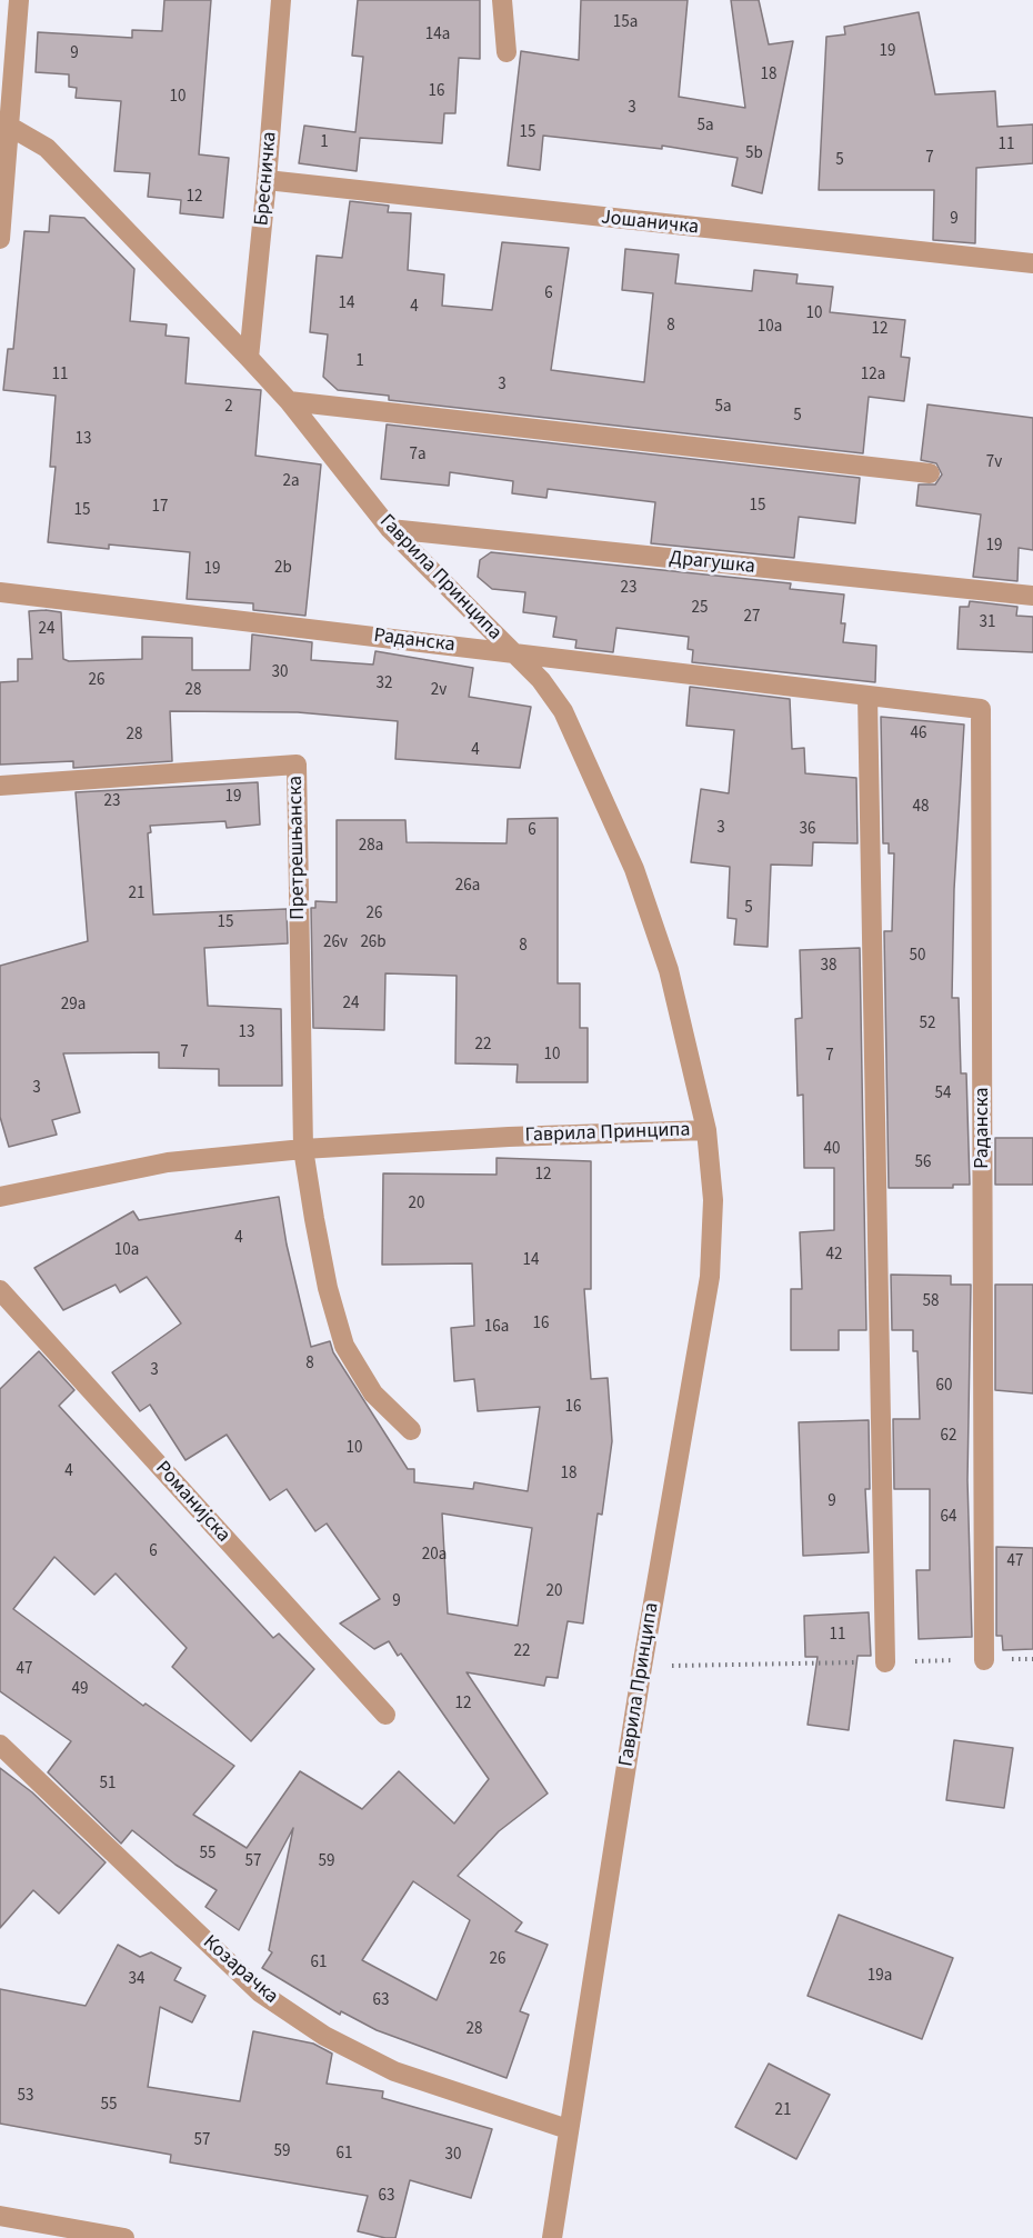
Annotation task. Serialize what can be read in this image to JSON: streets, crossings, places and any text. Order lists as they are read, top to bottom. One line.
{"streets":{"street":["Бресничка","Јошаничка","Драгушка","Гаврила Принципа","Раданска","Претрешњанска","Романијска","Козарачка"]},"crossings":[["Бресничка","Јошаничка"],["Бресничка","Гаврила Принципа"],["Драгушка","Гаврила Принципа"],["Гаврила Принципа","Раданска"],["Гаврила Принципа","Претрешњанска"],["Гаврила Принципа","Козарачка"]],"house_numbers":["15a","14a","19","9","18","16","10","3","5a","15","1","11","5b","7","5","12","9","6","14","4","10","8","10a","12","1","11","12a","3","2","5a","5","13","7a","7v","2a","15","17","15","19","2b","19","23","25","27","31","24","30","26","32","28","2v","46","28","4","19","23","48","3","36","6","28a","26a","21","5","26","15","26v","26b","8","50","38","24","29a","52","13","22","7","10","7","3","54","40","56","12","20","4","10a","42","14","58","16","16a","8","3","60","16","62","10","4","18","9","64","6","20a","47","20","9","11","22","47","49","12","51","55","57","59","26","61","19a","34","63","28","53","55","21","57","59","61","30","63"]}
